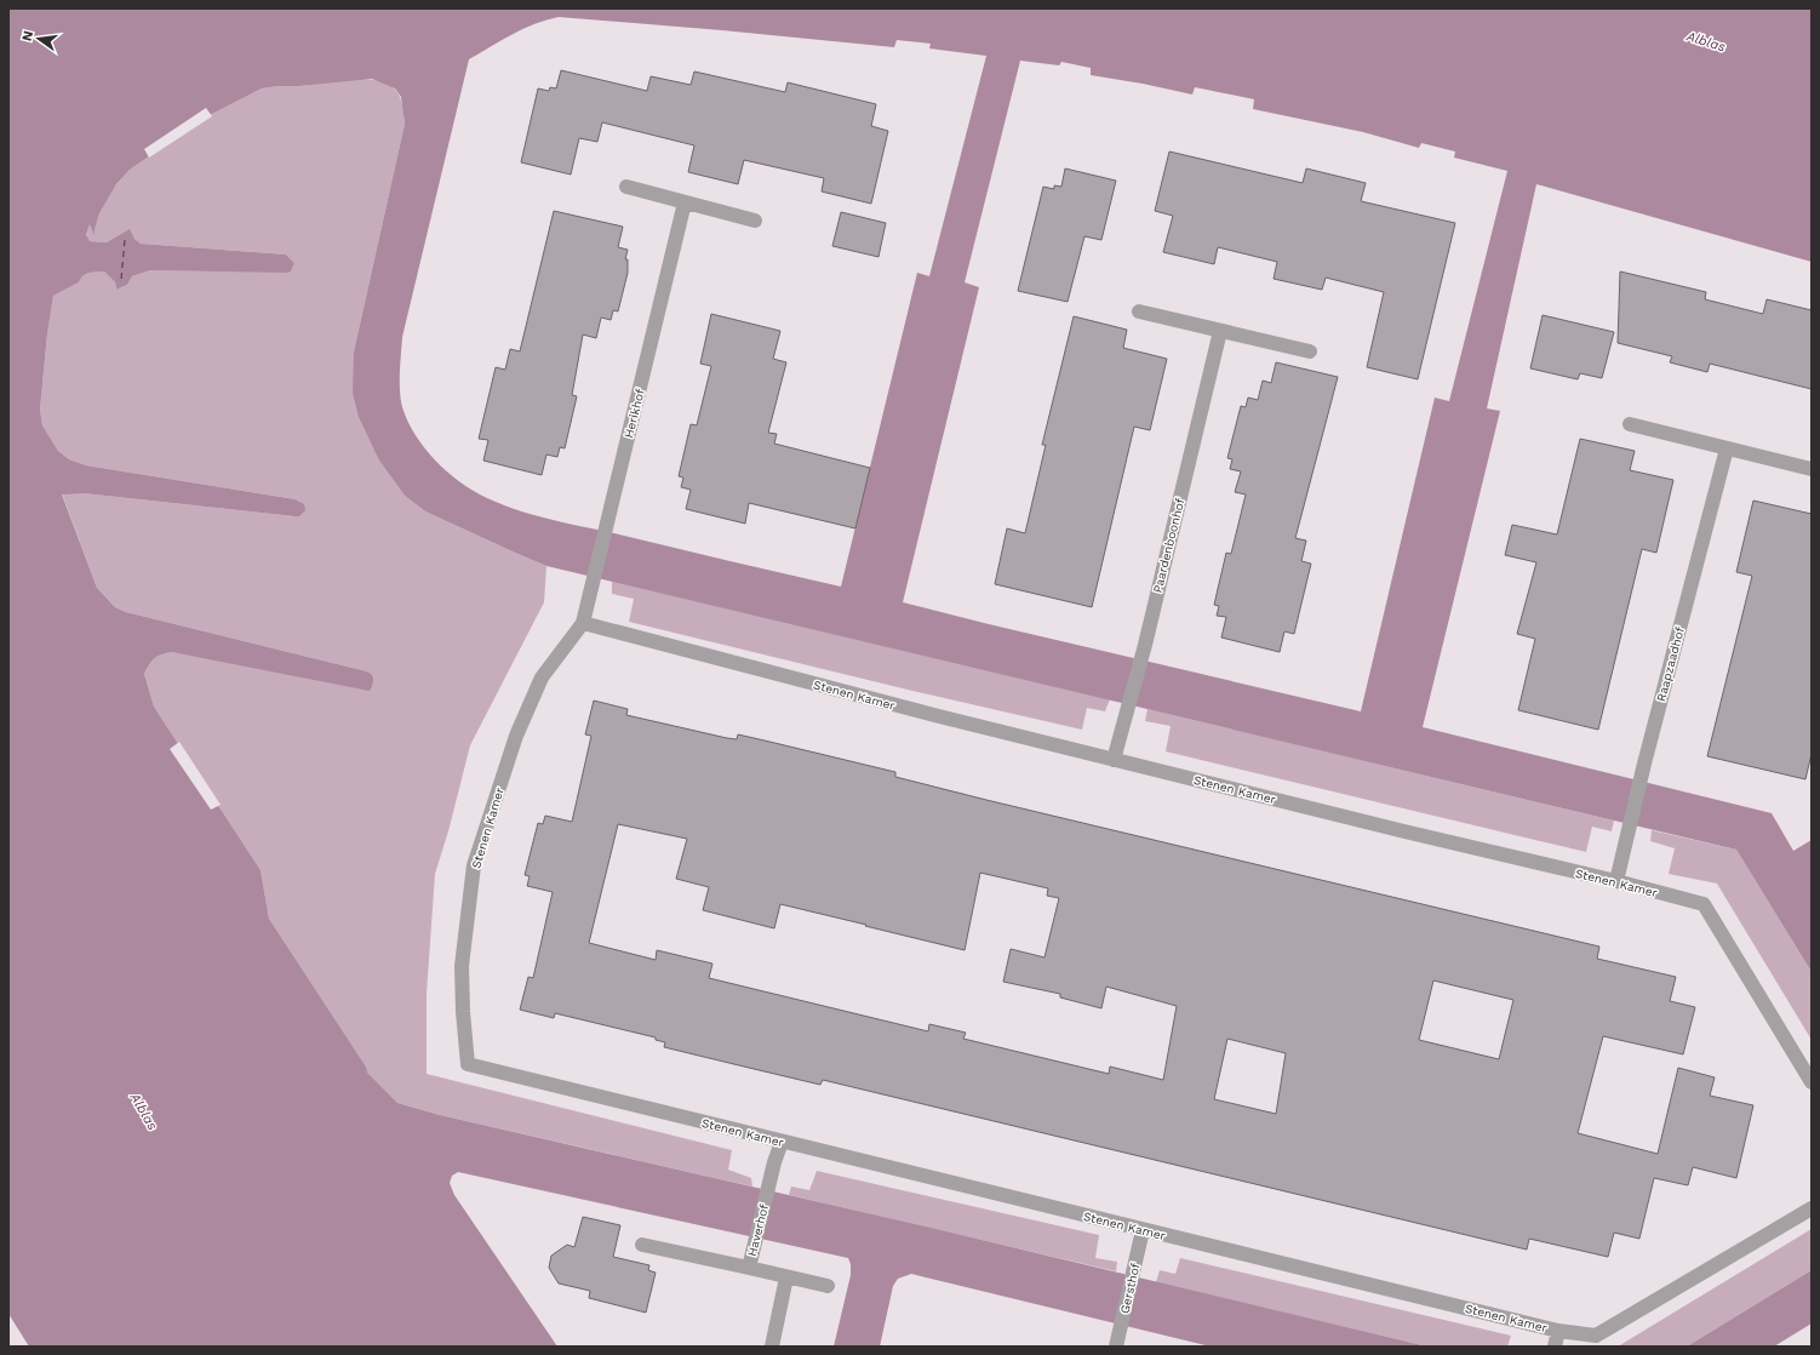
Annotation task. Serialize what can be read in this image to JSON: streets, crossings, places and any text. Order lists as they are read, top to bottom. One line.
{"streets":{"street":["Herikhof","Paardenboonhof","Raapzaadhof","Stenen Kamer","Haverhof","Gersthof"]},"crossings":[["Herikhof","Stenen Kamer"],["Paardenboonhof","Stenen Kamer"],["Raapzaadhof","Stenen Kamer"],["Stenen Kamer","Haverhof"],["Stenen Kamer","Gersthof"]],"water":["Alblas"],"north":"left"}
